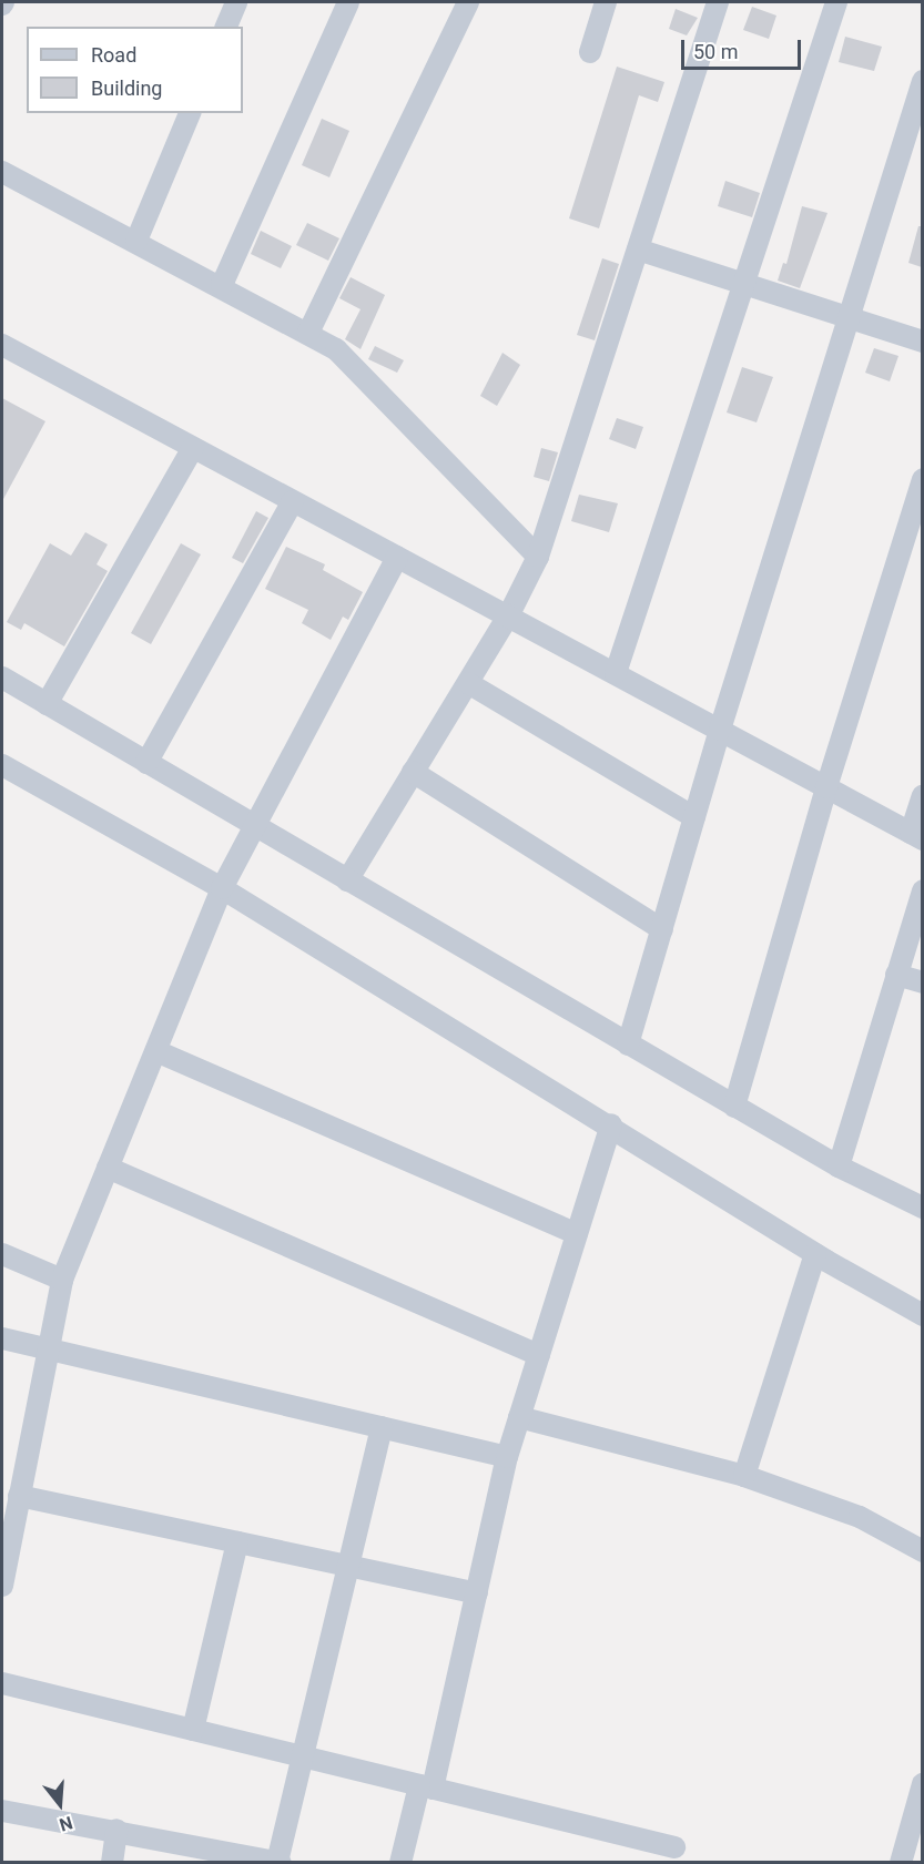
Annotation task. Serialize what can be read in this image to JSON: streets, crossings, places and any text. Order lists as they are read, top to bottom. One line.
{"legend":["Road","Building"],"scale_bar":"50 m","north":"bottom"}
